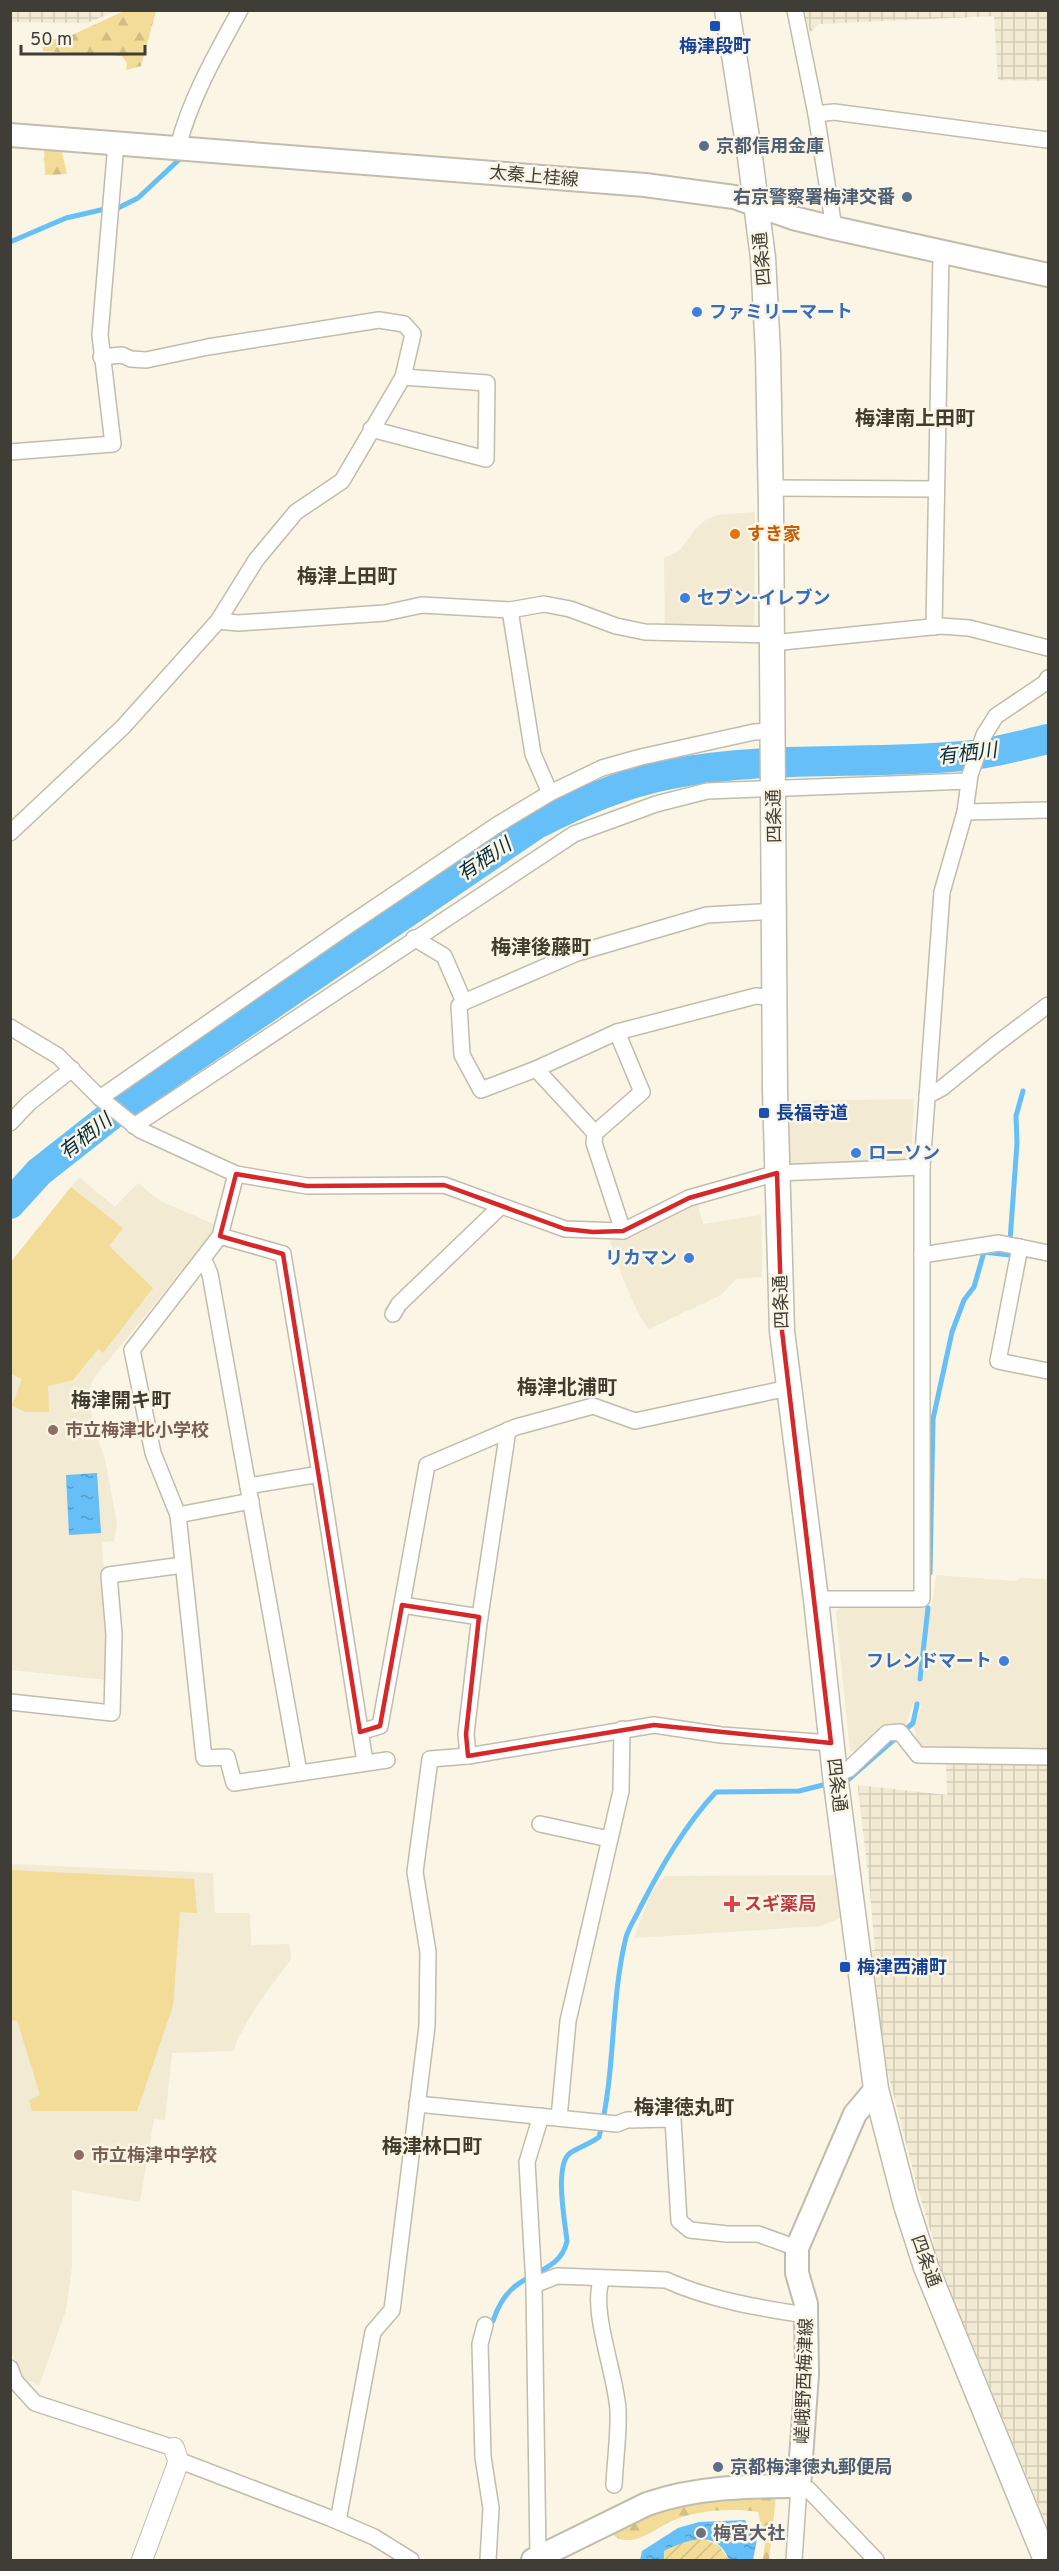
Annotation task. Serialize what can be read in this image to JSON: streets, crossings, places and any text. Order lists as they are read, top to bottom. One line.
{"streets":{"main road":["太秦上桂線","四条通","嵯峨野西梅津線"]},"crossings":[["太秦上桂線","四条通"],["四条通","嵯峨野西梅津線"]],"districts":["梅津南上田町","梅津上田町","梅津後藤町","梅津北浦町","梅津開キ町","梅津徳丸町","梅津林口町"],"water":["有栖川"],"places":{"transit":["梅津段町","長福寺道","梅津西浦町"],"other":["京都信用金庫","右京警察署梅津交番","ファミリーマート","すき家","セブン-イレブン","ローソン","リカマン","市立梅津北小学校","フレンドマート","市立梅津中学校","京都梅津徳丸郵便局","梅宮大社"],"health":["スギ薬局"]},"scale_bar":"50 m"}
